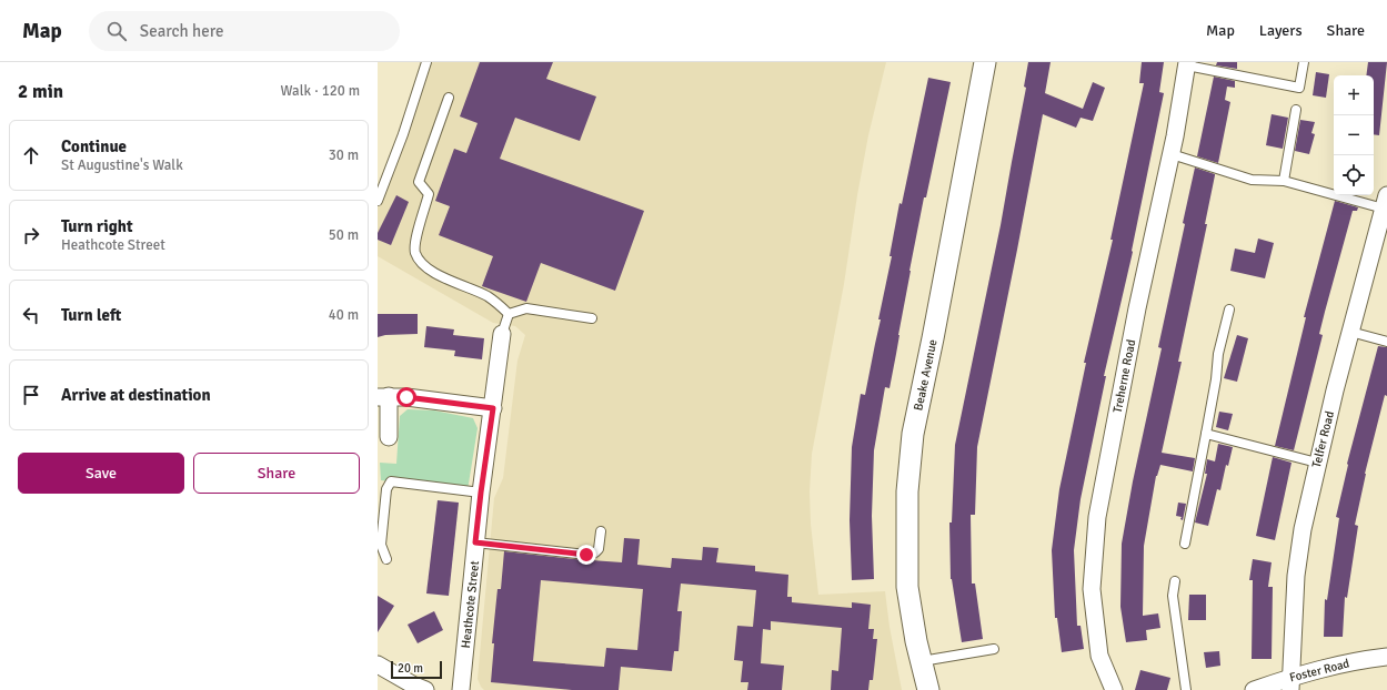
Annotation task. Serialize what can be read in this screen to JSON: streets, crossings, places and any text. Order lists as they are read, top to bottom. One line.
{"streets":{"street":["Beake Avenue","Treherne Road","Telfer Road","Heathcote Street","Foster Road"]},"crossings":[["Telfer Road","Foster Road"]],"scale_bar":"20 m","page":{"header":"Map","search":"Search here","nav":["Map","Layers","Share"],"heading":["2 min","Walk · 120 m"],"map_buttons":["+","−"],"list":[["Continue","St Augustine's Walk","30 m"],["Turn right","Heathcote Street","50 m"],["Turn left","40 m"],"Arrive at destination"],"buttons":["Save","Share"],"scale":"20 m"}}
